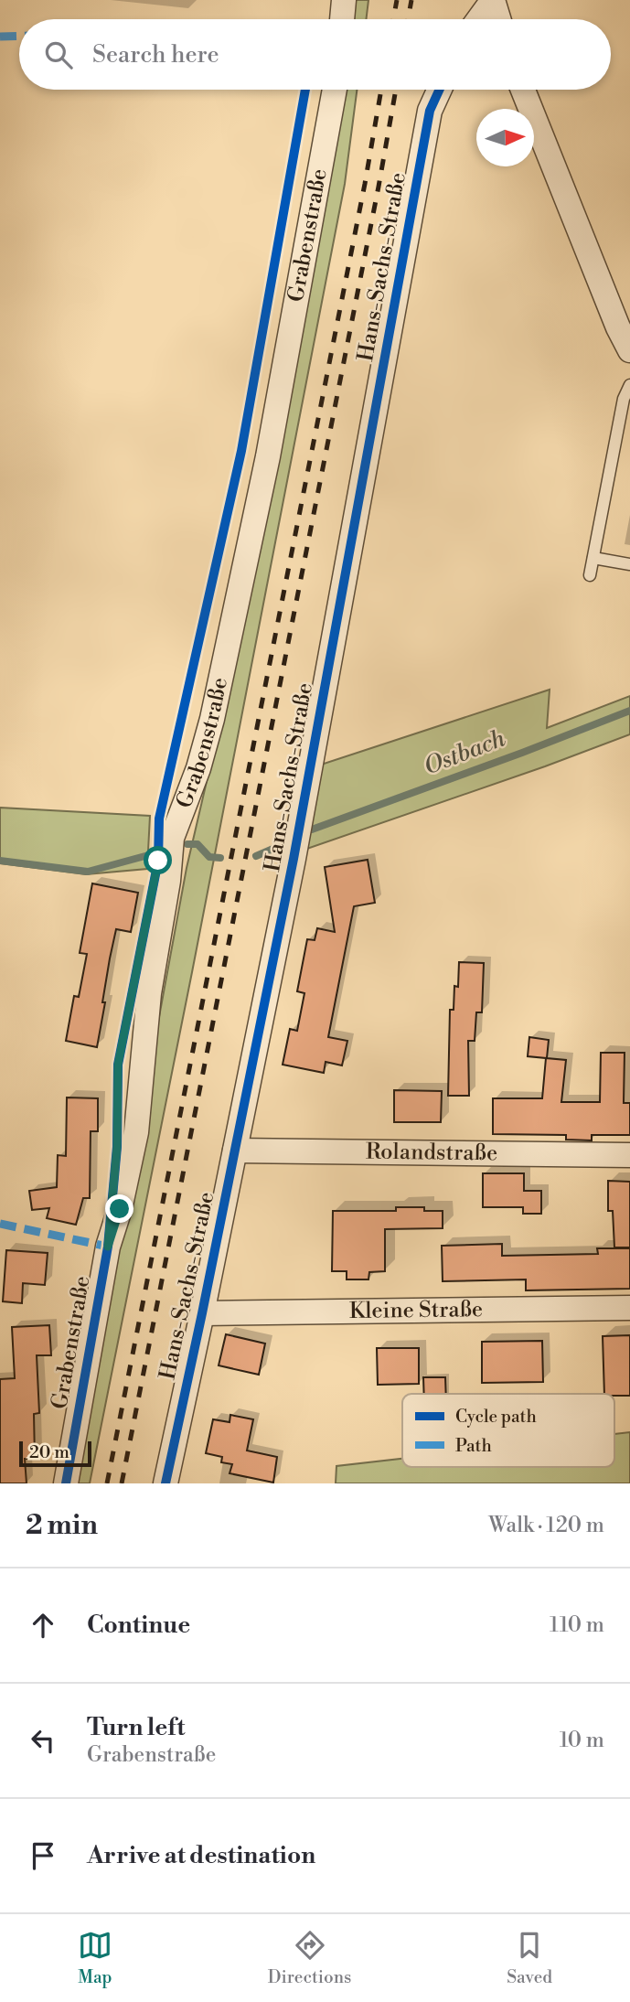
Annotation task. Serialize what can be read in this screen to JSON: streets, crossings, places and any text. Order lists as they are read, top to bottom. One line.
{"streets":{"street":["Grabenstraße","Hans-Sachs-Straße","Rolandstraße","Kleine Straße"]},"crossings":[["Hans-Sachs-Straße","Rolandstraße"],["Hans-Sachs-Straße","Kleine Straße"]],"water":["Ostbach"],"legend":["Cycle path","Path"],"scale_bar":"20 m","north":"right","page":{"search":"Search here","scale":"20 m","heading":["2 min","Walk · 120 m"],"list":[["Continue","110 m"],["Turn left","Grabenstraße","10 m"],"Arrive at destination"],"nav":["Map","Directions","Saved"]}}
